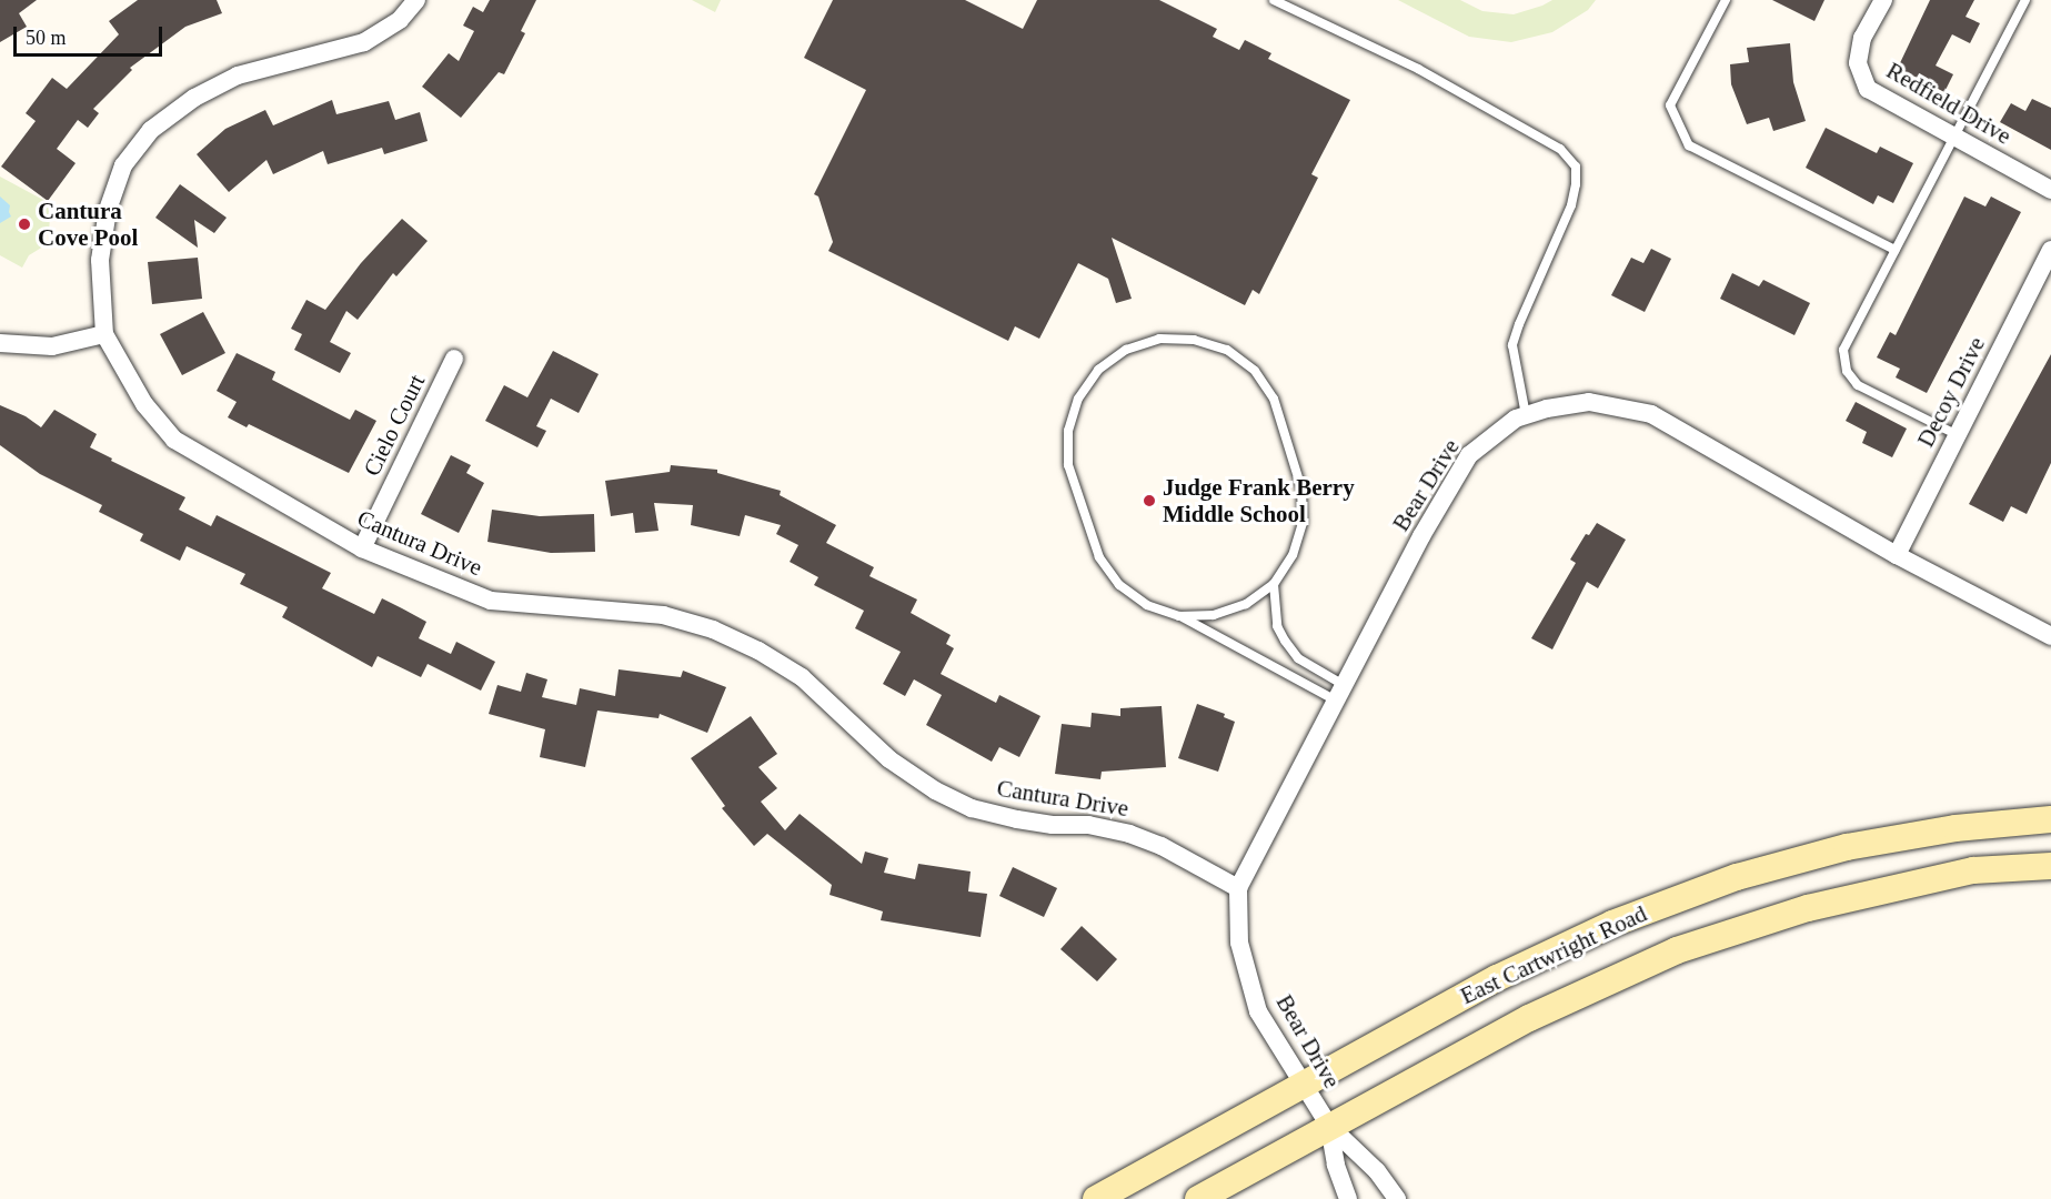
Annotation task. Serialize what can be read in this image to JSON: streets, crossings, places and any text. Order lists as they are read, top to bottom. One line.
{"streets":{"main road":["East Cartwright Road"],"street":["Redfield Drive","Decoy Drive","Cielo Court","Bear Drive","Cantura Drive"]},"crossings":[["Decoy Drive","Bear Drive"],["Cielo Court","Cantura Drive"],["Bear Drive","Cantura Drive"],["Bear Drive","East Cartwright Road"]],"places":["Cantura Cove Pool","Judge Frank Berry Middle School"],"scale_bar":"50 m"}
